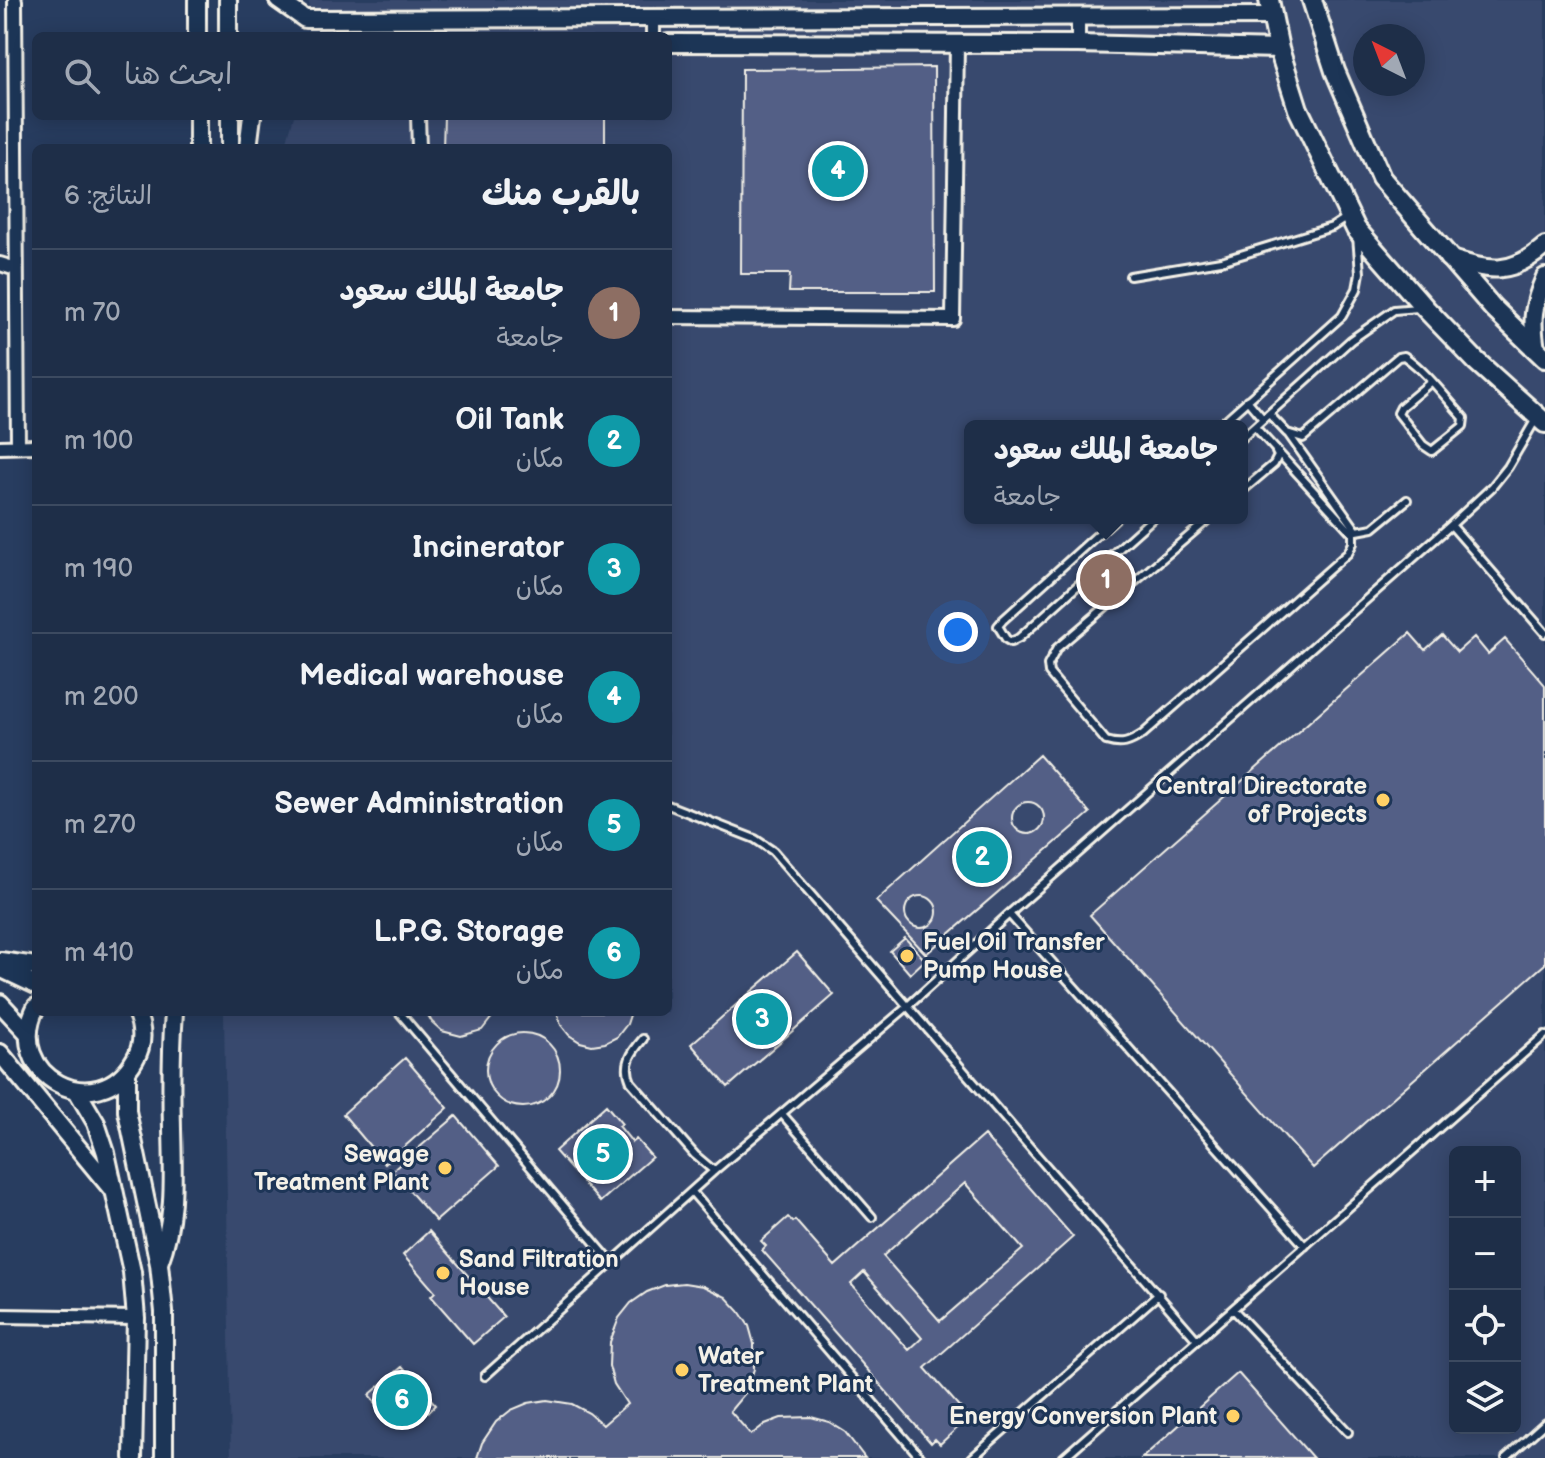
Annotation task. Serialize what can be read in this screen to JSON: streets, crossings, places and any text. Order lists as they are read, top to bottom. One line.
{"places":["Central Directorate of Projects","Fuel Oil Transfer Pump House","Sewage Treatment Plant","Sand Filtration House","Water Treatment Plant","Energy Conversion Plant"],"north":"top left","page":{"search":"ابحث هنا","pins":["4","1","2","3","5","6"],"heading":["بالقرب منك","النتائج: 6"],"list":[{"mark":"1","name":"جامعة الملك سعود","note":"جامعة","value":"70 m"},{"mark":"2","name":"Oil Tank","note":"مكان","value":"100 m"},{"mark":"3","name":"Incinerator","note":"مكان","value":"190 m"},{"mark":"4","name":"Medical warehouse","note":"مكان","value":"200 m"},{"mark":"5","name":"Sewer Administration","note":"مكان","value":"270 m"},{"mark":"6","name":"L.P.G. Storage","note":"مكان","value":"410 m"}],"popup":["جامعة الملك سعود","جامعة"],"map_buttons":["+","−"]}}
